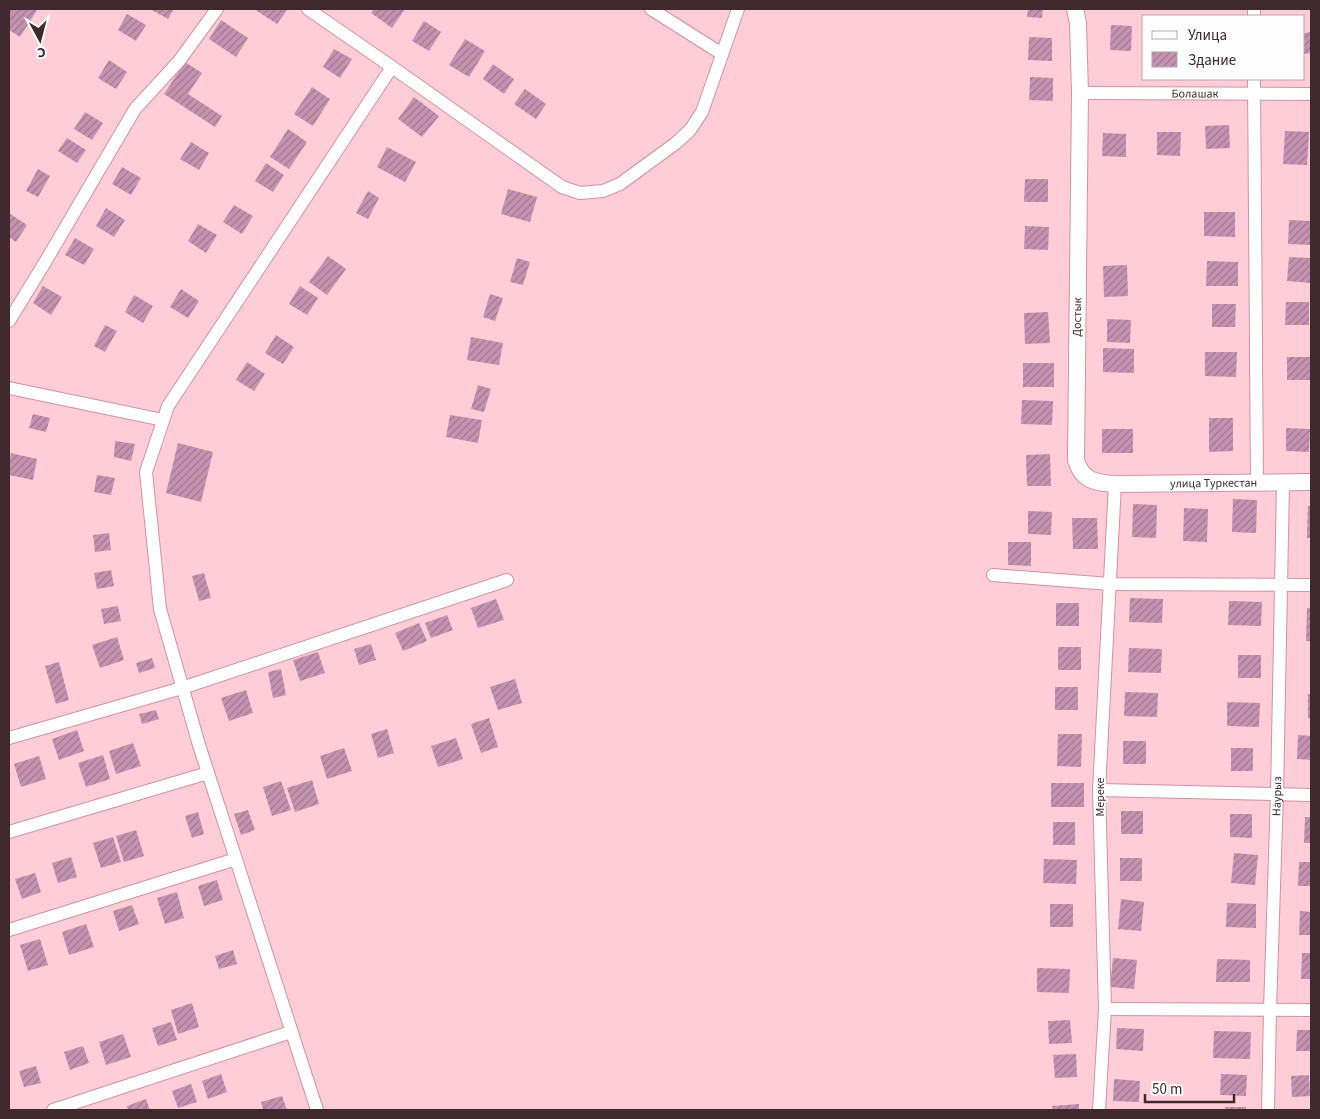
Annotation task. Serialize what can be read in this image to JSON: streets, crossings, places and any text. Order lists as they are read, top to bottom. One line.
{"streets":{"street":["Болашак","Достык","улица Туркестан","Наурыз","Мереке"]},"crossings":[["Болашак","Достык"],["Достык","улица Туркестан"],["Достык","Мереке"],["улица Туркестан","Наурыз"],["улица Туркестан","Мереке"]],"legend":["Улица","Здание"],"scale_bar":"50 m","north":"bottom"}
